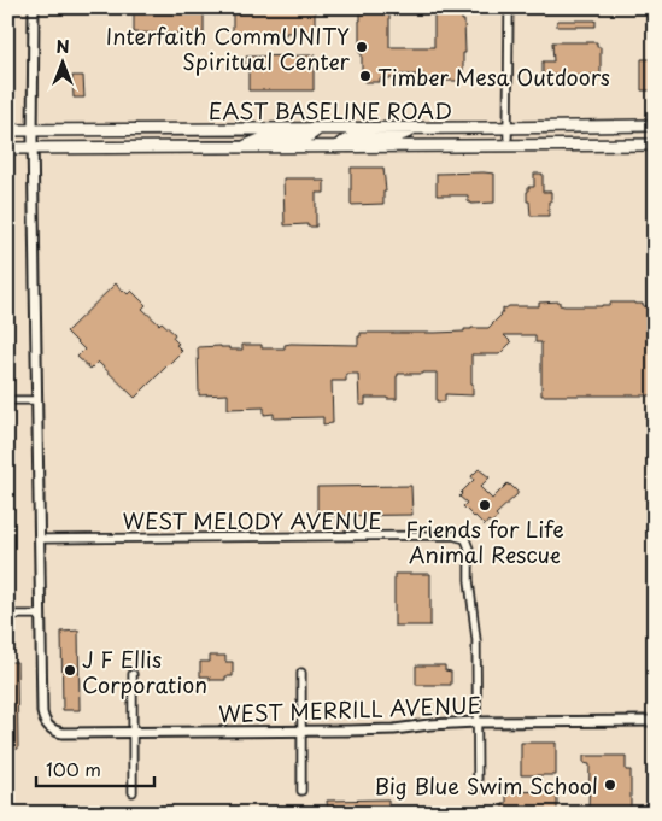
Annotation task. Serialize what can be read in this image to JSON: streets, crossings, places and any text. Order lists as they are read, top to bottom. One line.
{"streets":{"main road":["EAST BASELINE ROAD"],"street":["WEST MELODY AVENUE","WEST MERRILL AVENUE"]},"crossings":[["WEST MELODY AVENUE","WEST MERRILL AVENUE"]],"places":["Interfaith CommUNITY Spiritual Center","Timber Mesa Outdoors","Friends for Life Animal Rescue","J F Ellis Corporation","Big Blue Swim School"],"scale_bar":"100 m","north":"top"}
